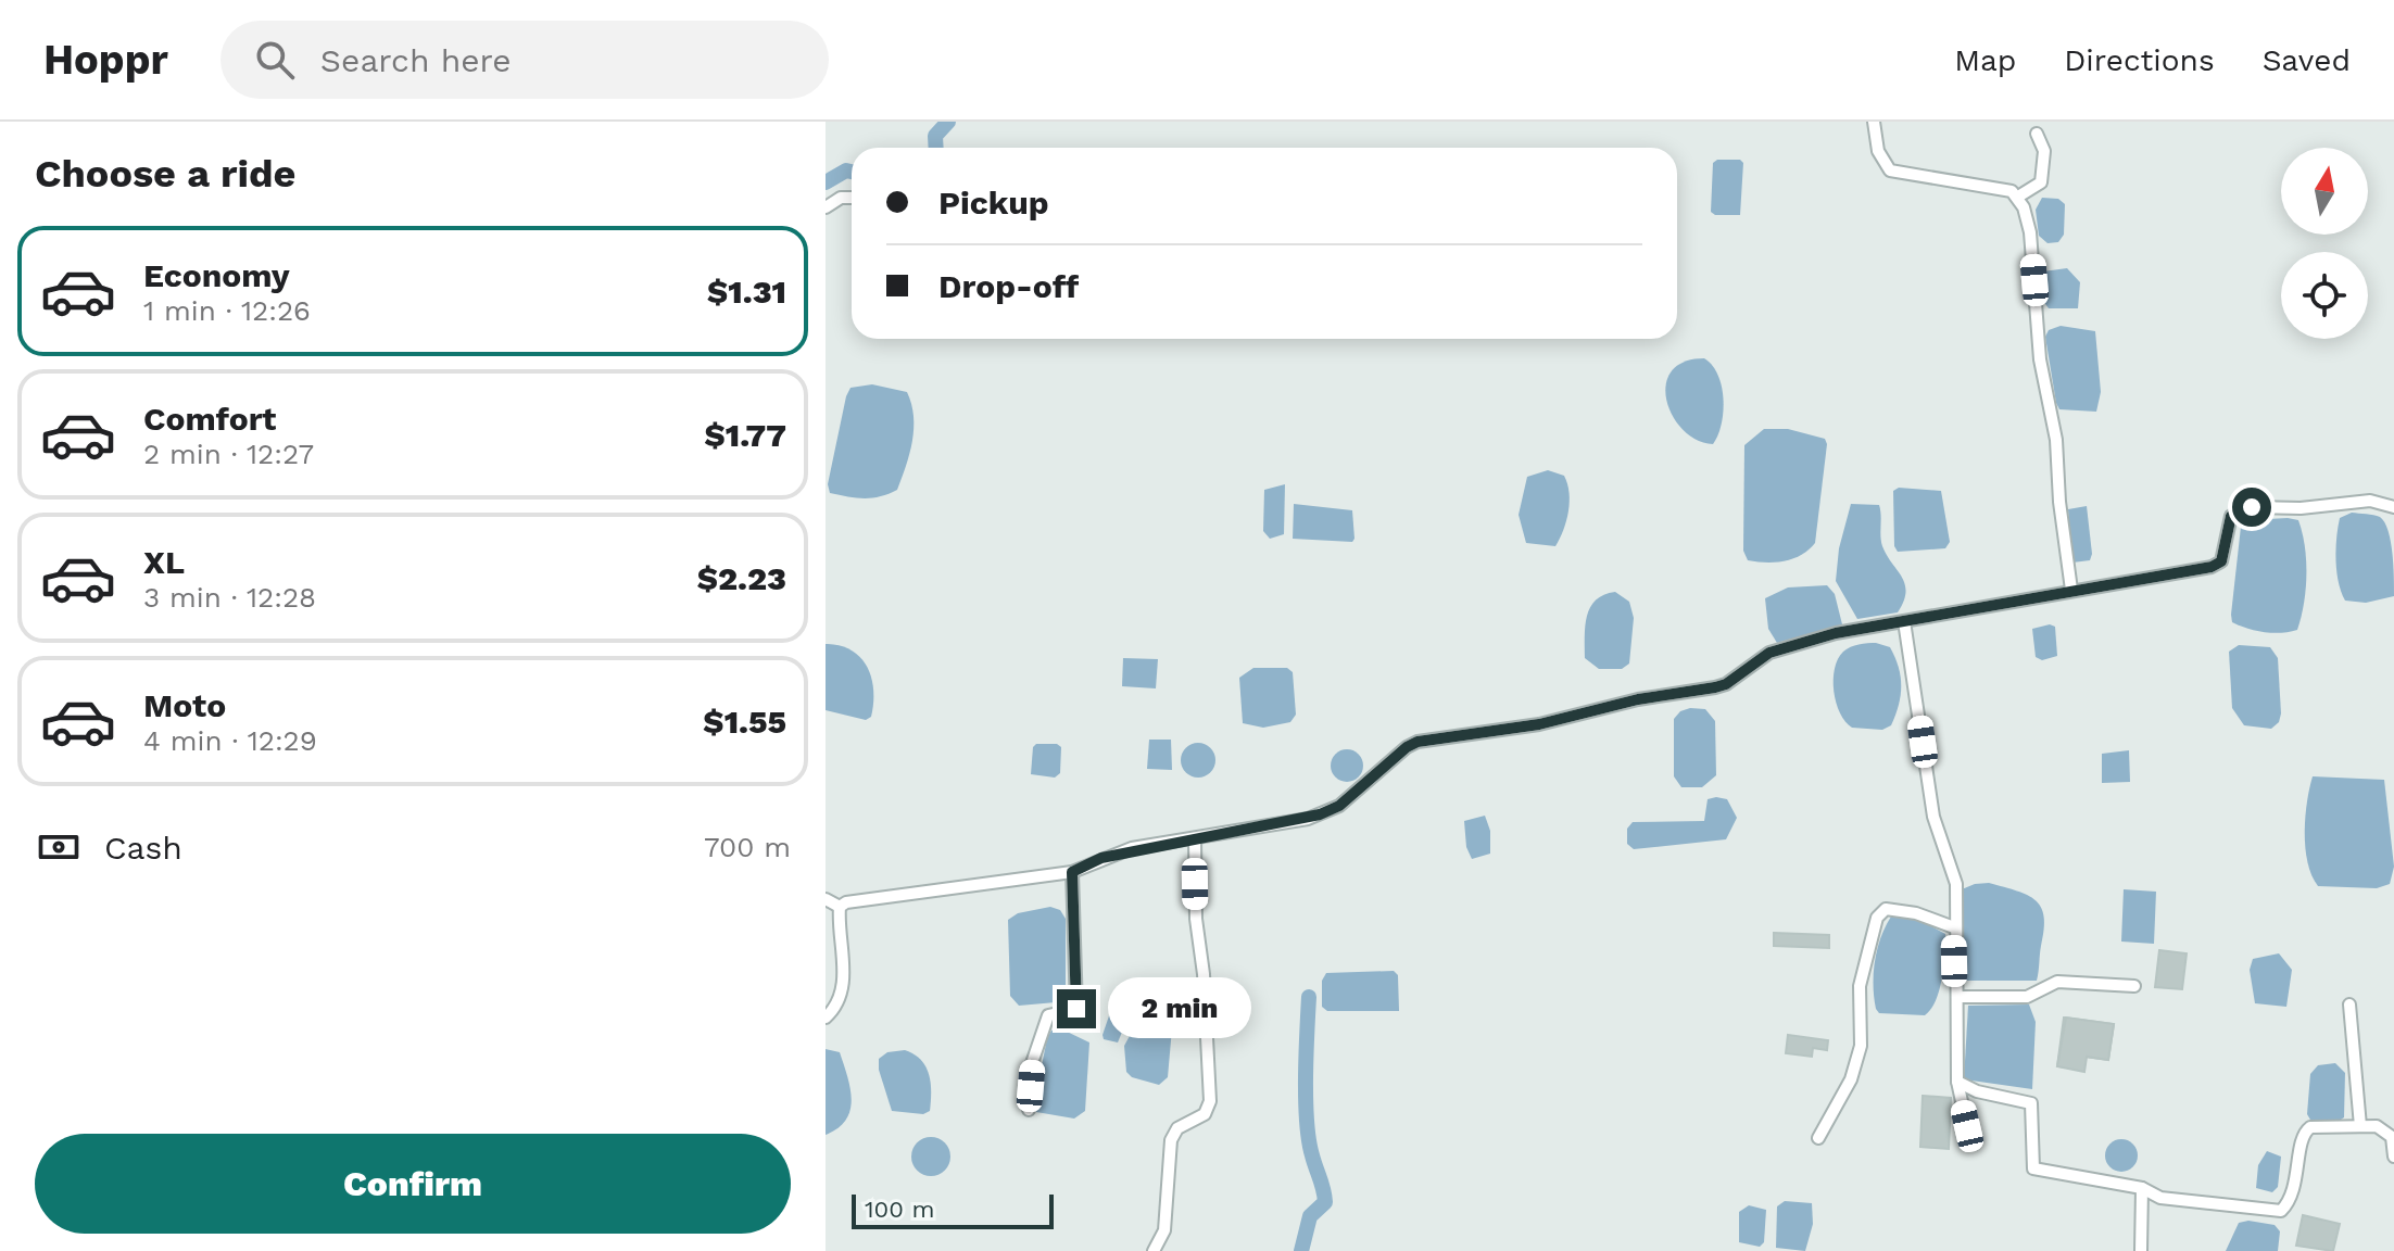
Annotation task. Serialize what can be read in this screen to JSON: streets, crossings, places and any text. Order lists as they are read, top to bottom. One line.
{"scale_bar":"100 m","north":"top","page":{"header":"Hoppr","search":"Search here","nav":["Map","Directions","Saved"],"heading":"Choose a ride","banner":["Pickup","Drop-off"],"list":[{"name":"Economy","note":"1 min · 12:26","value":"$1.31"},{"name":"Comfort","note":"2 min · 12:27","value":"$1.77"},{"name":"XL","note":"3 min · 12:28","value":"$2.23"},{"name":"Moto","note":"4 min · 12:29","value":"$1.55"}],"pay":["Cash","700 m"],"bubble":"2 min","buttons":"Confirm","scale":"100 m"}}
